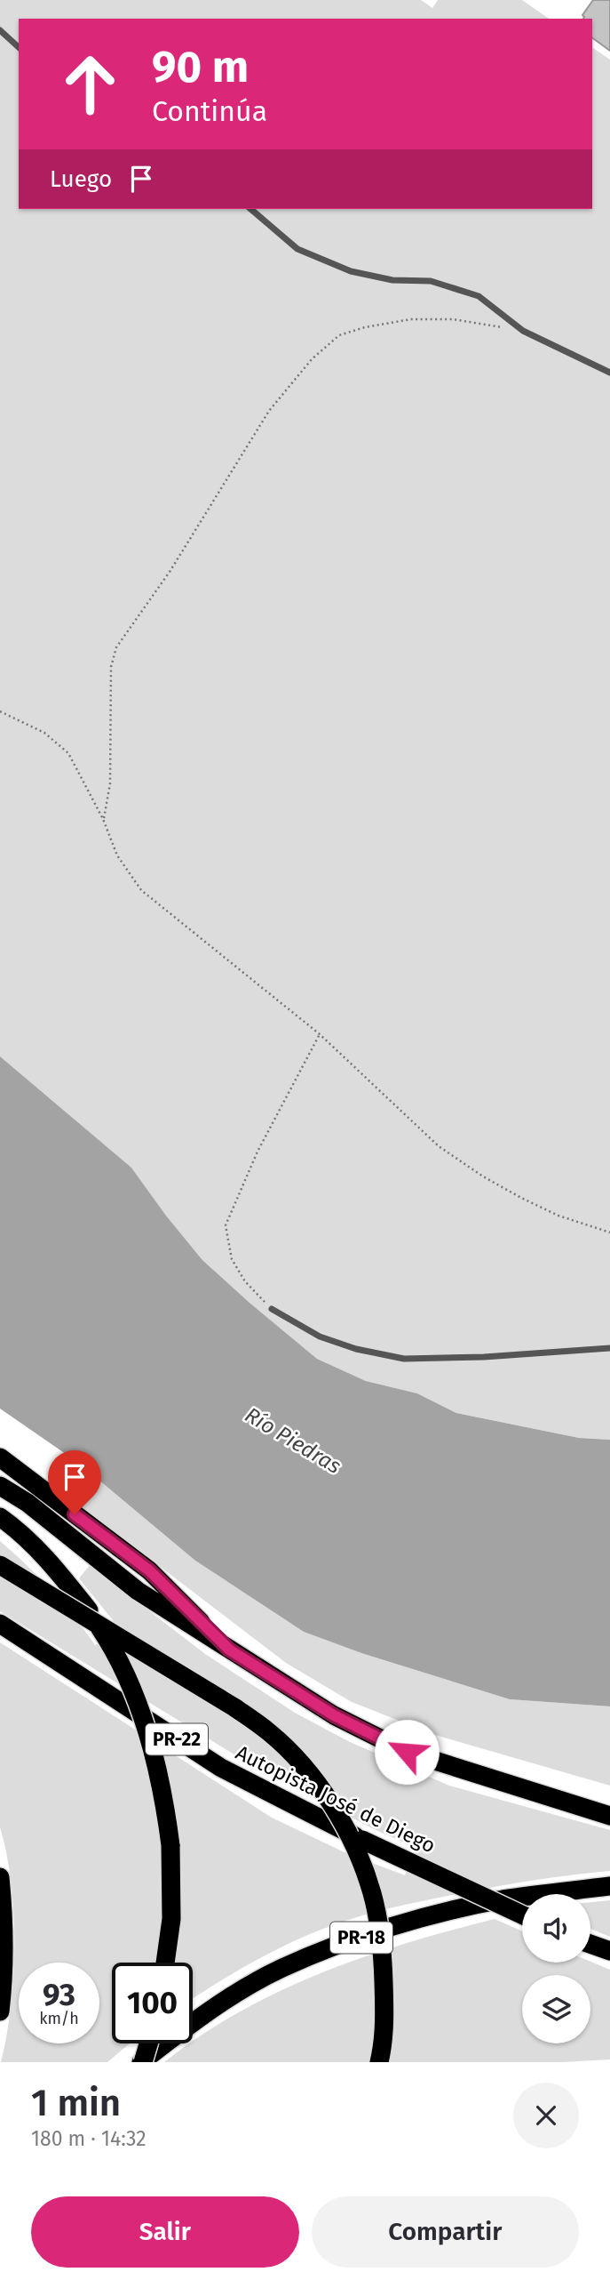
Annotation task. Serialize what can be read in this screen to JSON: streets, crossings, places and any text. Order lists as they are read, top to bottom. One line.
{"streets":{"highway":["PR-22","Autopista José de Diego","PR-18"]},"water":["Río Piedras"],"page":{"turn":["90 m","Continúa"],"then":"Luego","speed":"93 km/h","limit":"100","heading":["1 min","180 m · 14:32"],"buttons":["Salir","Compartir"]}}
